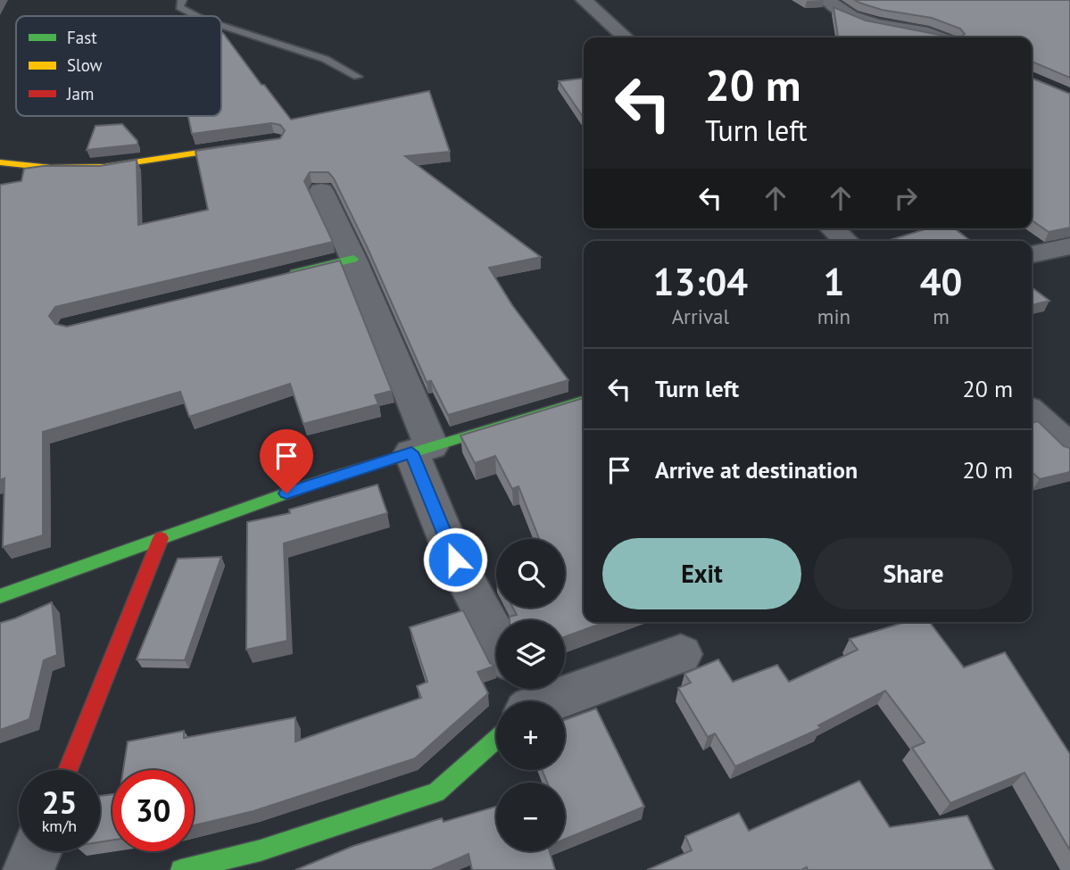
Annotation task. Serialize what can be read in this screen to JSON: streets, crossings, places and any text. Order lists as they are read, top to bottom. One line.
{"legend":["Fast","Slow","Jam"],"page":{"turn":["20 m","Turn left"],"eta":["13:04","Arrival","1","min","40","m"],"list":[{"name":"Turn left","value":"20 m"},{"name":"Arrive at destination","value":"20 m"}],"buttons":["Exit","Share"],"map_buttons":["+","−"],"speed":"25 km/h","limit":"30"}}
